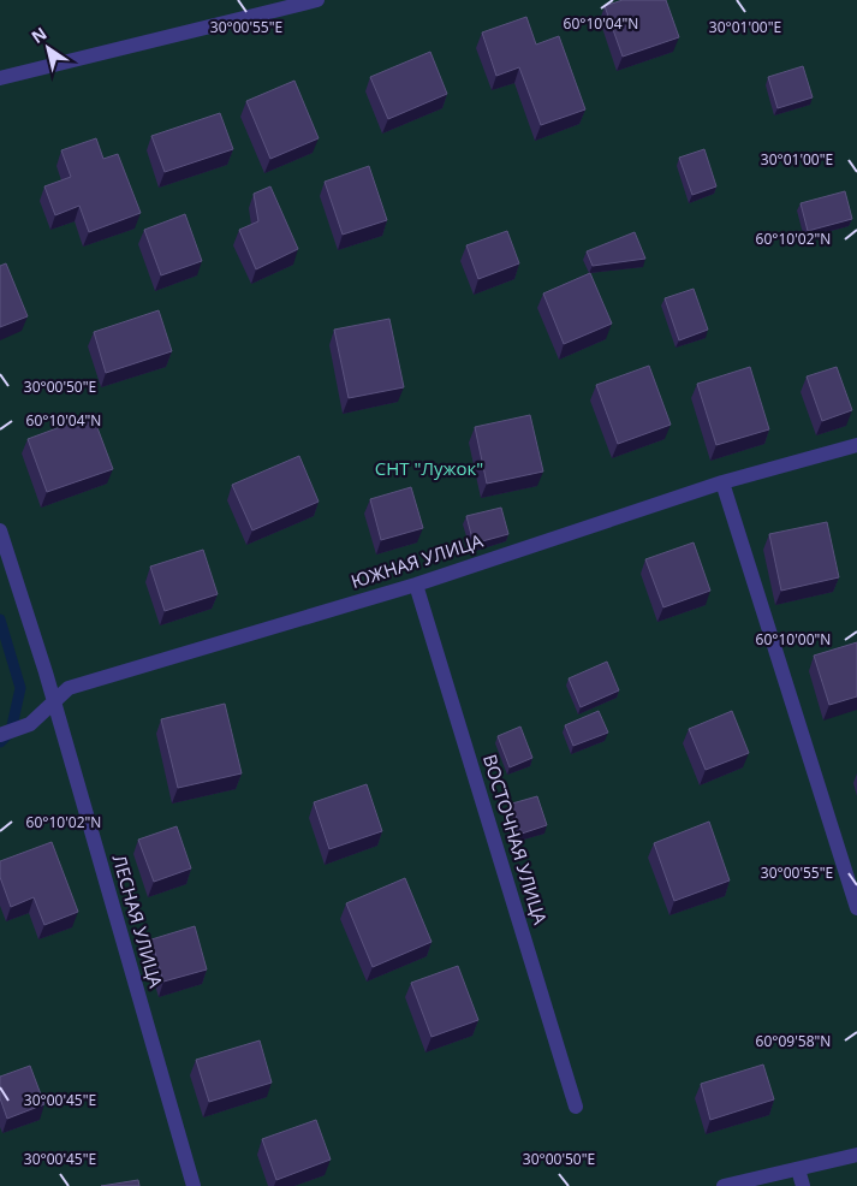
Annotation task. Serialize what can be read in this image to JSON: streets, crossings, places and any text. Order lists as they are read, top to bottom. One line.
{"streets":{"street":["ЮЖНАЯ УЛИЦА","ВОСТОЧНАЯ УЛИЦА","ЛЕСНАЯ УЛИЦА"]},"crossings":[["ЮЖНАЯ УЛИЦА","ВОСТОЧНАЯ УЛИЦА"],["ЮЖНАЯ УЛИЦА","ЛЕСНАЯ УЛИЦА"]],"parks":["СНТ \"Лужок\""],"north":"top left","coordinates":["60°10'04\"N","30°00'55\"E","30°01'00\"E","60°10'02\"N","30°00'50\"E","60°10'00\"N","60°09'58\"N","30°00'45\"E"]}
